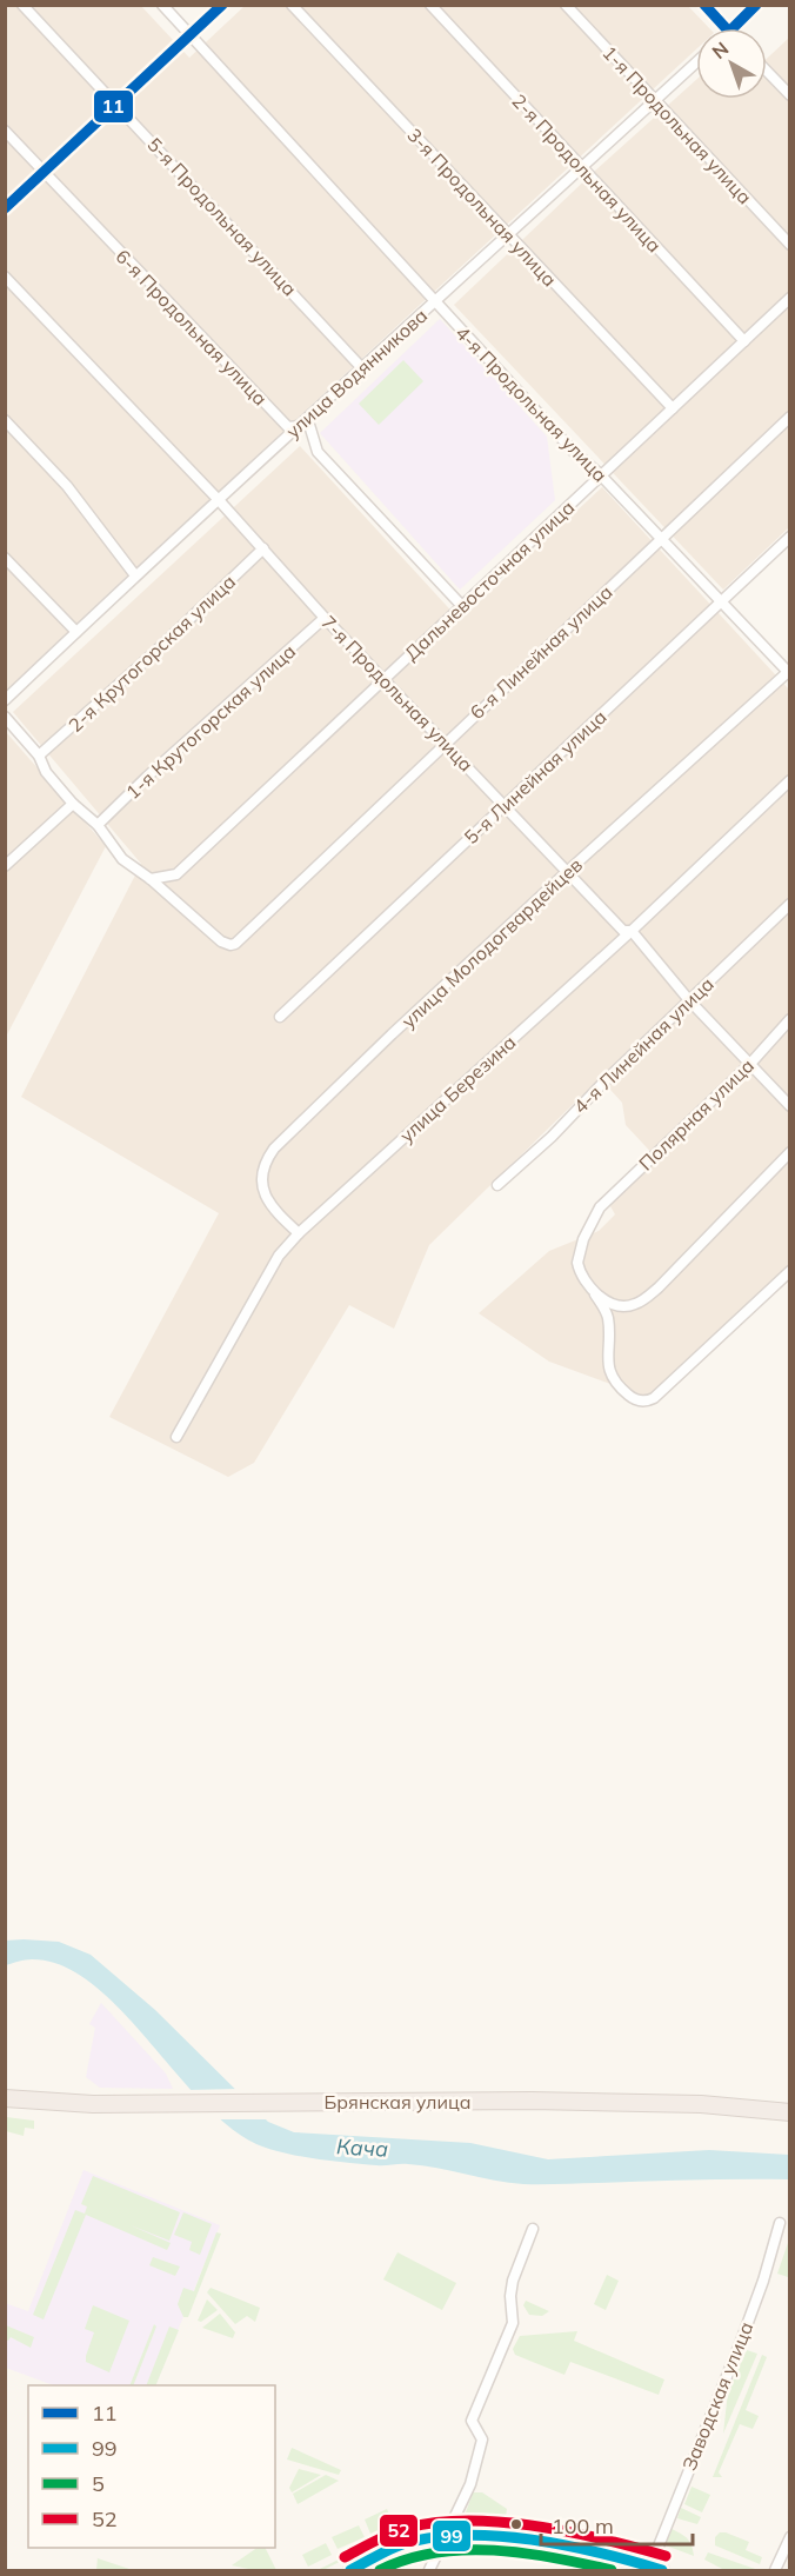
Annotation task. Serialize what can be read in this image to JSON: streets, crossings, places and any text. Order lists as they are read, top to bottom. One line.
{"streets":{"highway":["Брянская улица"],"street":["1-я Продольная улица","2-я Продольная улица","3-я Продольная улица","5-я Продольная улица","6-я Продольная улица","улица Водянникова","4-я Продольная улица","Дальневосточная улица","6-я Линейная улица","2-я Крутогорская улица","7-я Продольная улица","1-я Крутогорская улица","5-я Линейная улица","улица Молодогвардейцев","4-я Линейная улица","улица Березина","Полярная улица","Заводская улица"]},"crossings":[["1-я Продольная улица","улица Водянникова"],["2-я Продольная улица","улица Водянникова"],["2-я Продольная улица","Дальневосточная улица"],["3-я Продольная улица","улица Водянникова"],["3-я Продольная улица","Дальневосточная улица"],["5-я Продольная улица","улица Водянникова"],["6-я Продольная улица","улица Водянникова"],["6-я Продольная улица","Дальневосточная улица"],["улица Водянникова","4-я Продольная улица"],["улица Водянникова","7-я Продольная улица"],["4-я Продольная улица","Дальневосточная улица"],["4-я Продольная улица","6-я Линейная улица"],["4-я Продольная улица","5-я Линейная улица"],["4-я Продольная улица","улица Молодогвардейцев"],["Дальневосточная улица","6-я Линейная улица"],["Дальневосточная улица","7-я Продольная улица"],["6-я Линейная улица","7-я Продольная улица"],["2-я Крутогорская улица","7-я Продольная улица"],["7-я Продольная улица","1-я Крутогорская улица"],["7-я Продольная улица","5-я Линейная улица"],["7-я Продольная улица","улица Молодогвардейцев"],["7-я Продольная улица","4-я Линейная улица"],["7-я Продольная улица","улица Березина"],["7-я Продольная улица","Полярная улица"],["улица Молодогвардейцев","улица Березина"]],"water":["Кача"],"lines":["transit line 11","transit line 52","transit line 99","transit line 5"],"legend":["11","99","5","52"],"scale_bar":"100 m","north":"top left"}
